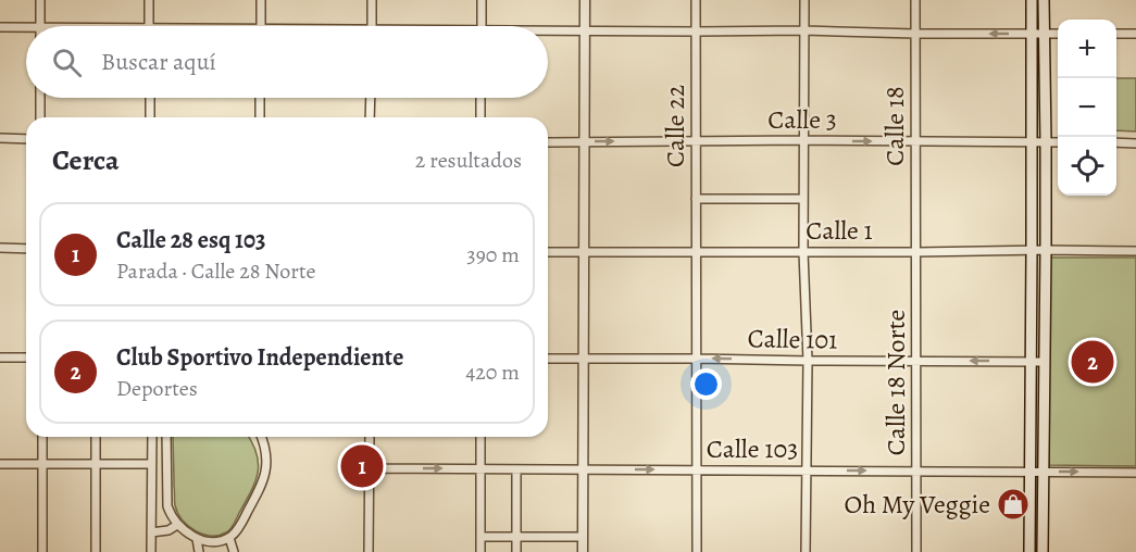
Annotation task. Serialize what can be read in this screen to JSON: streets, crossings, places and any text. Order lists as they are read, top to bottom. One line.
{"streets":{"street":["Calle 3","Calle 22","Calle 18","Calle 1","Calle 101","Calle 18 Norte","Calle 103"]},"crossings":[["Calle 3","Calle 22"],["Calle 3","Calle 18"],["Calle 22","Calle 1"],["Calle 22","Calle 101"],["Calle 22","Calle 103"],["Calle 18","Calle 1"],["Calle 18","Calle 18 Norte"],["Calle 1","Calle 18 Norte"],["Calle 101","Calle 18 Norte"],["Calle 18 Norte","Calle 103"]],"one_way":["Calle 3","Calle 101","Calle 103"],"places":{"shop":["Oh My Veggie"]},"page":{"map_buttons":["+","−"],"search":"Buscar aquí","heading":["Cerca","2 resultados"],"list":[{"mark":"1","name":"Calle 28 esq 103","note":"Parada · Calle 28 Norte","value":"390 m"},{"mark":"2","name":"Club Sportivo Independiente","note":"Deportes","value":"420 m"}],"pins":["2","1"]}}
